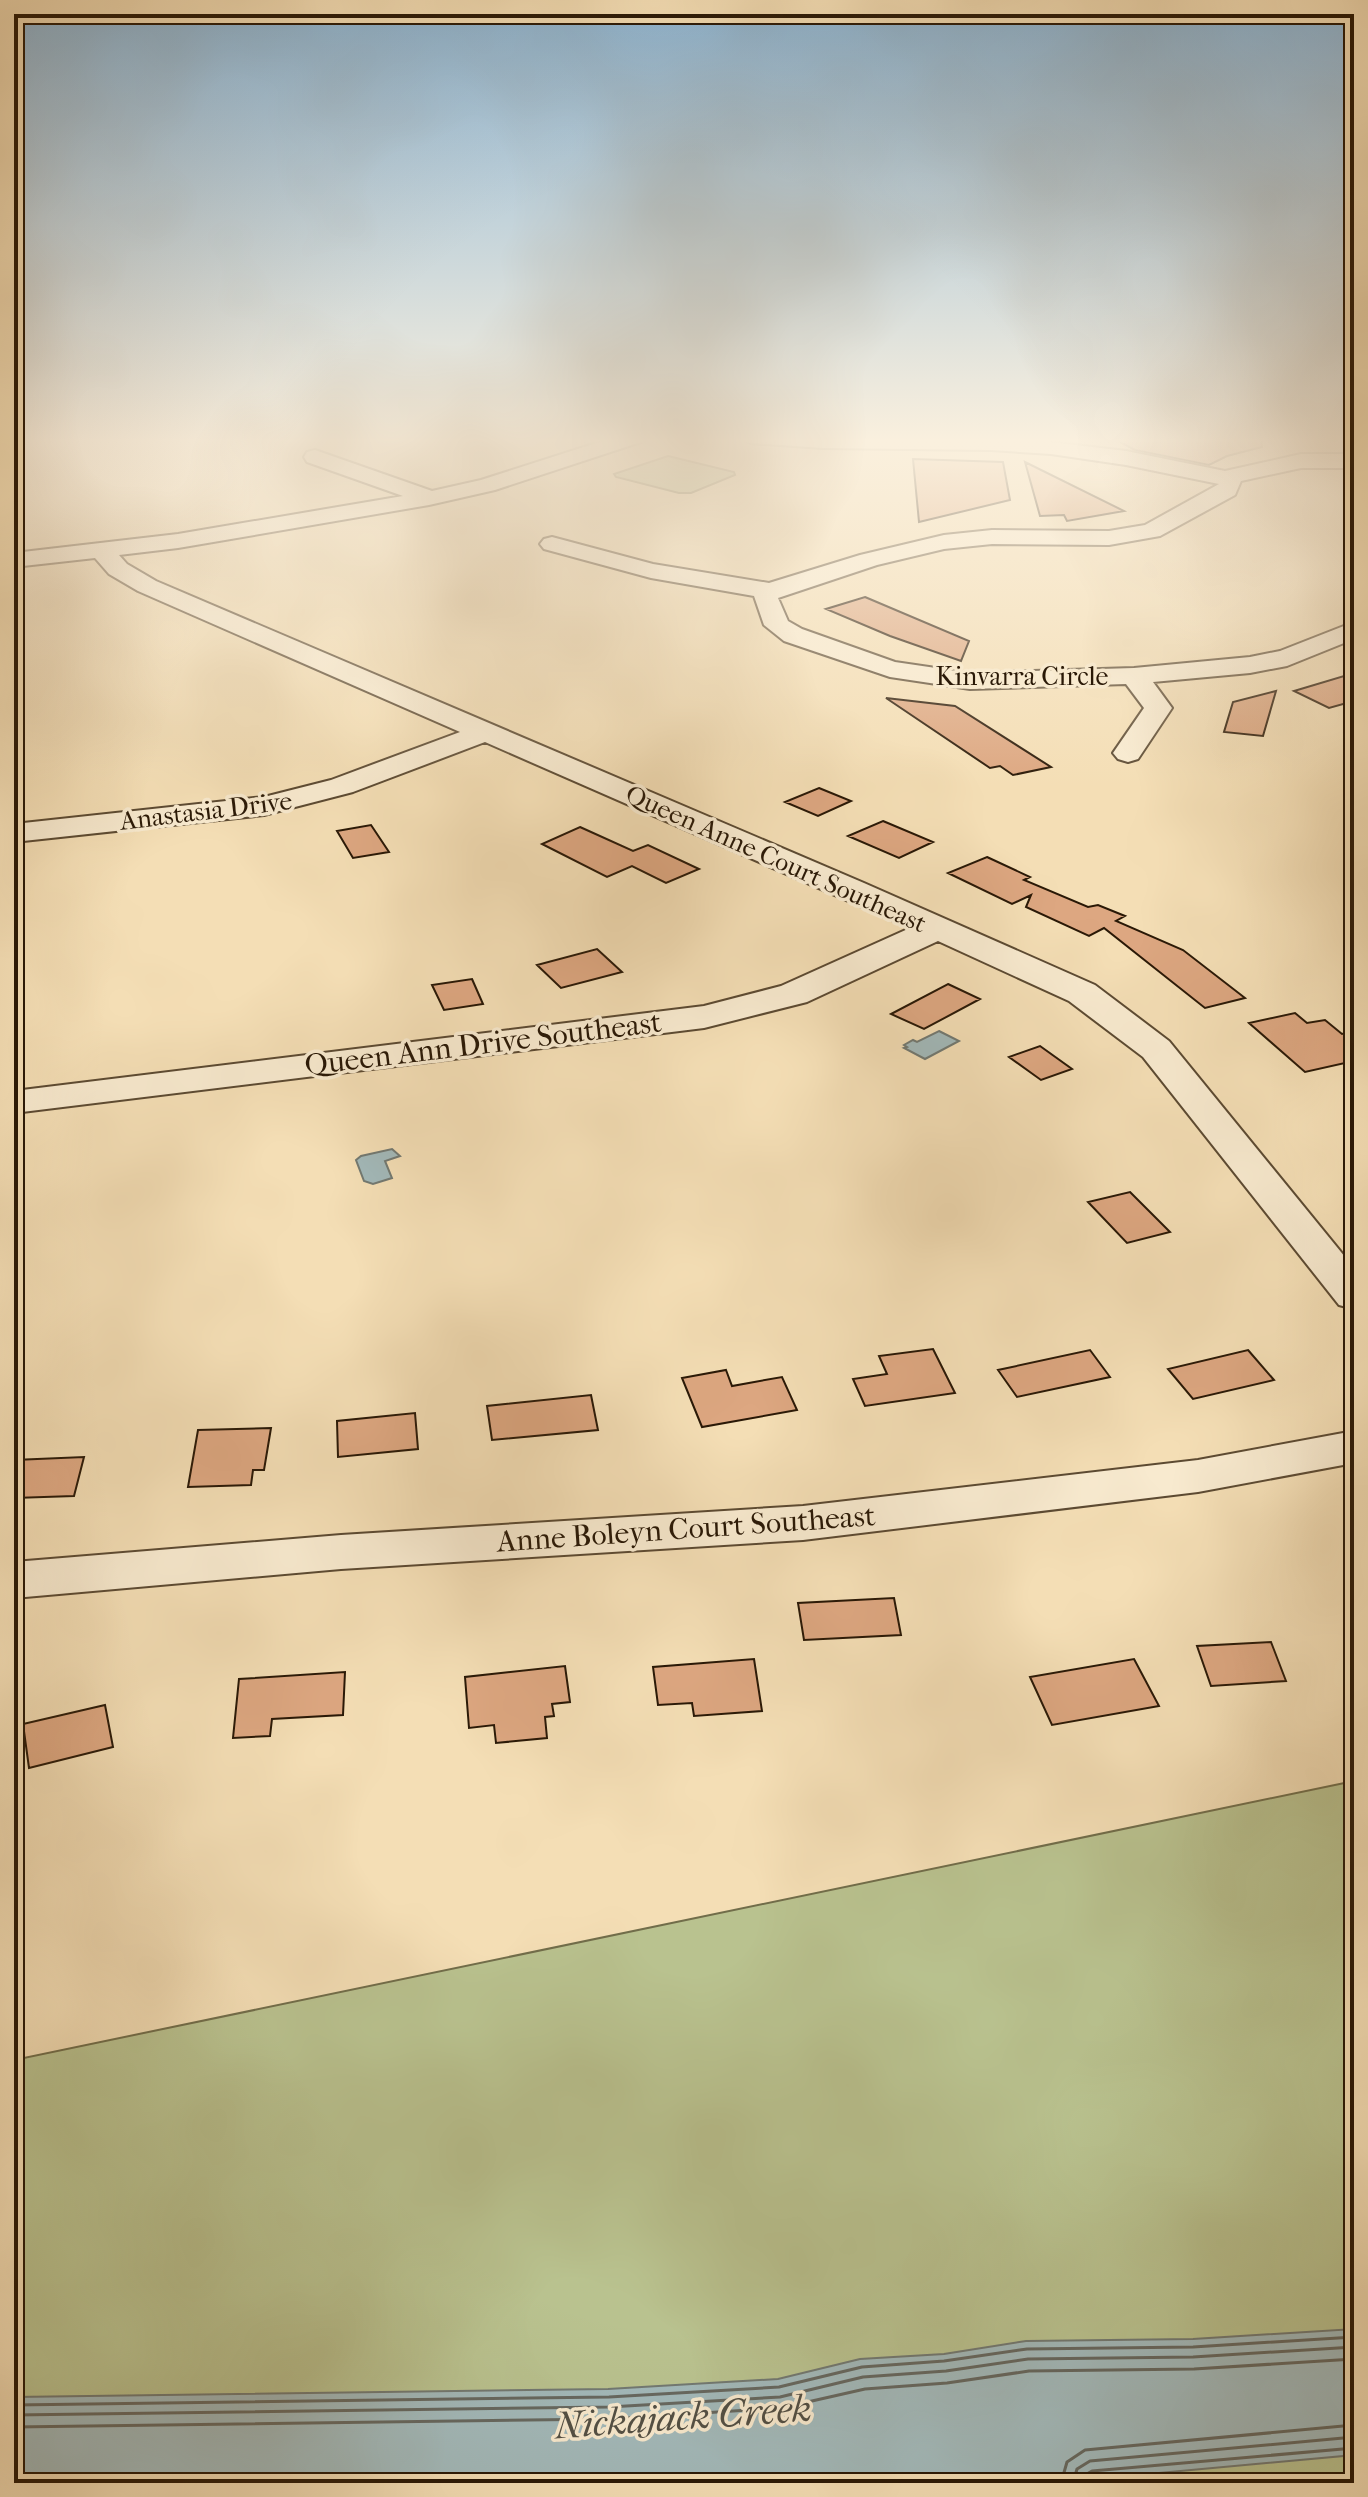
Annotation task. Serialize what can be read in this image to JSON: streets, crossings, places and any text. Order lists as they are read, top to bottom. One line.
{"streets":{"street":["Kinvarra Circle","Anastasia Drive","Queen Anne Court Southeast","Queen Ann Drive Southeast","Anne Boleyn Court Southeast"]},"crossings":[["Anastasia Drive","Queen Anne Court Southeast"],["Queen Anne Court Southeast","Queen Ann Drive Southeast"]],"water":["Nickajack Creek"]}
